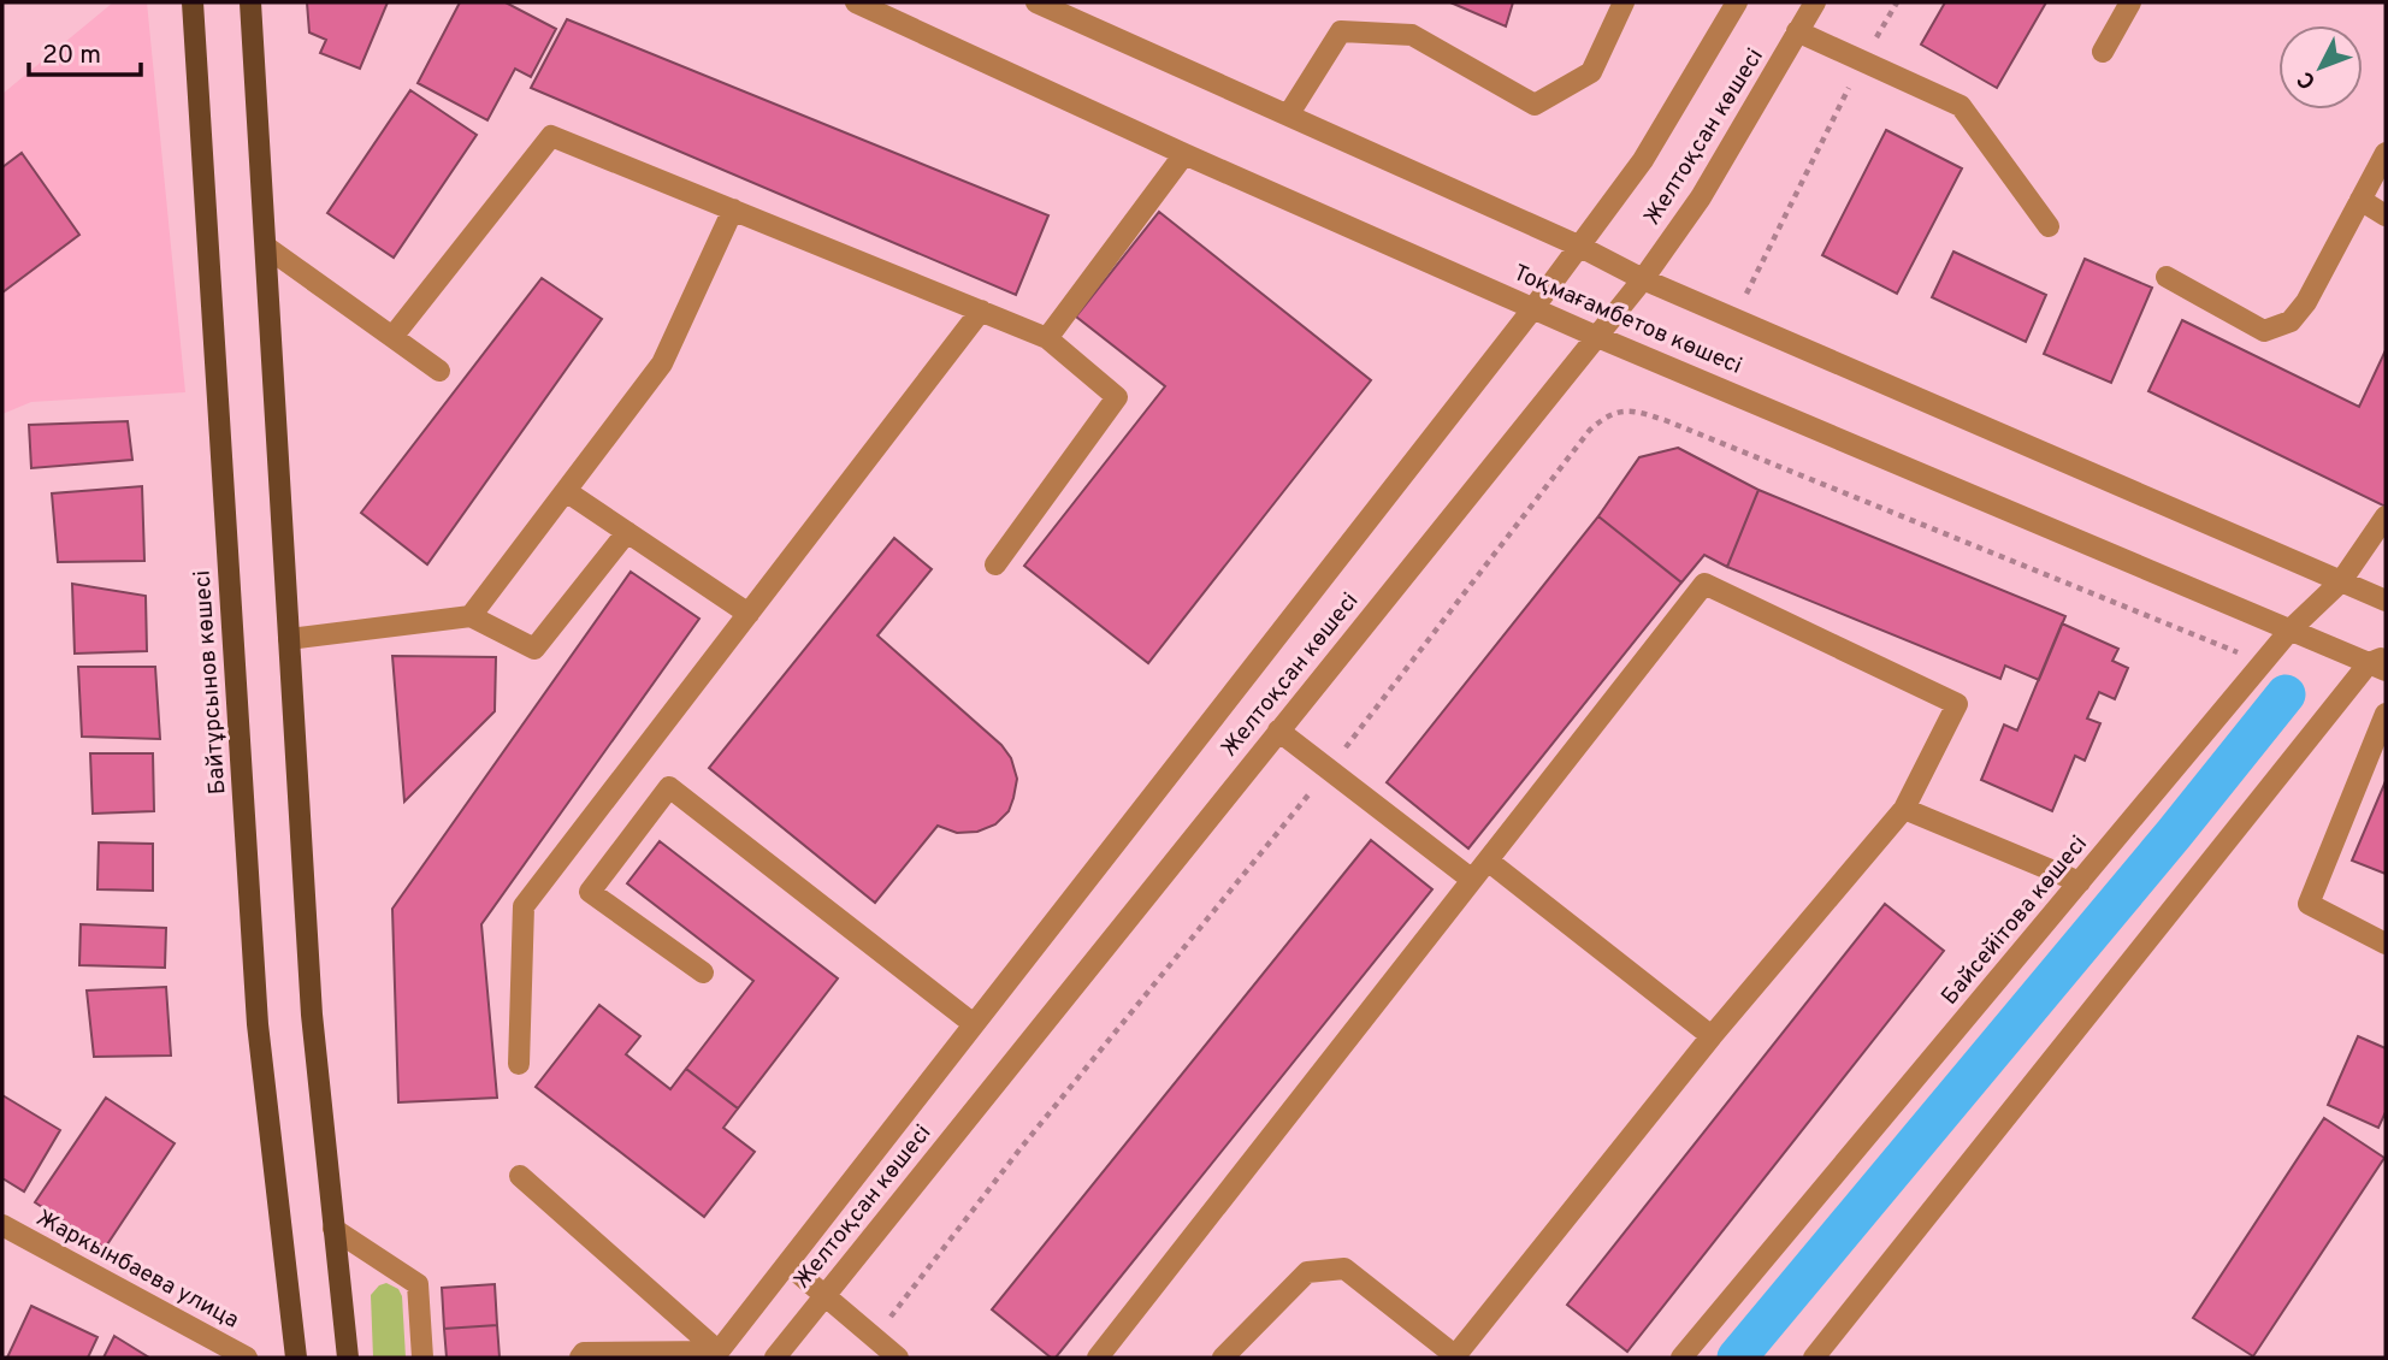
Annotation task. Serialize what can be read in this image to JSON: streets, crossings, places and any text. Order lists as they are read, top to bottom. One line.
{"streets":{"main road":["Байтұрсынов көшесі"],"street":["Желтоқсан көшесі","Тоқмағамбетов көшесі","Байсейітова көшесі","Жаркынбаева улица"]},"crossings":[["Желтоқсан көшесі","Тоқмағамбетов көшесі"],["Тоқмағамбетов көшесі","Байсейітова көшесі"]],"scale_bar":"20 m","north":"bottom left"}
